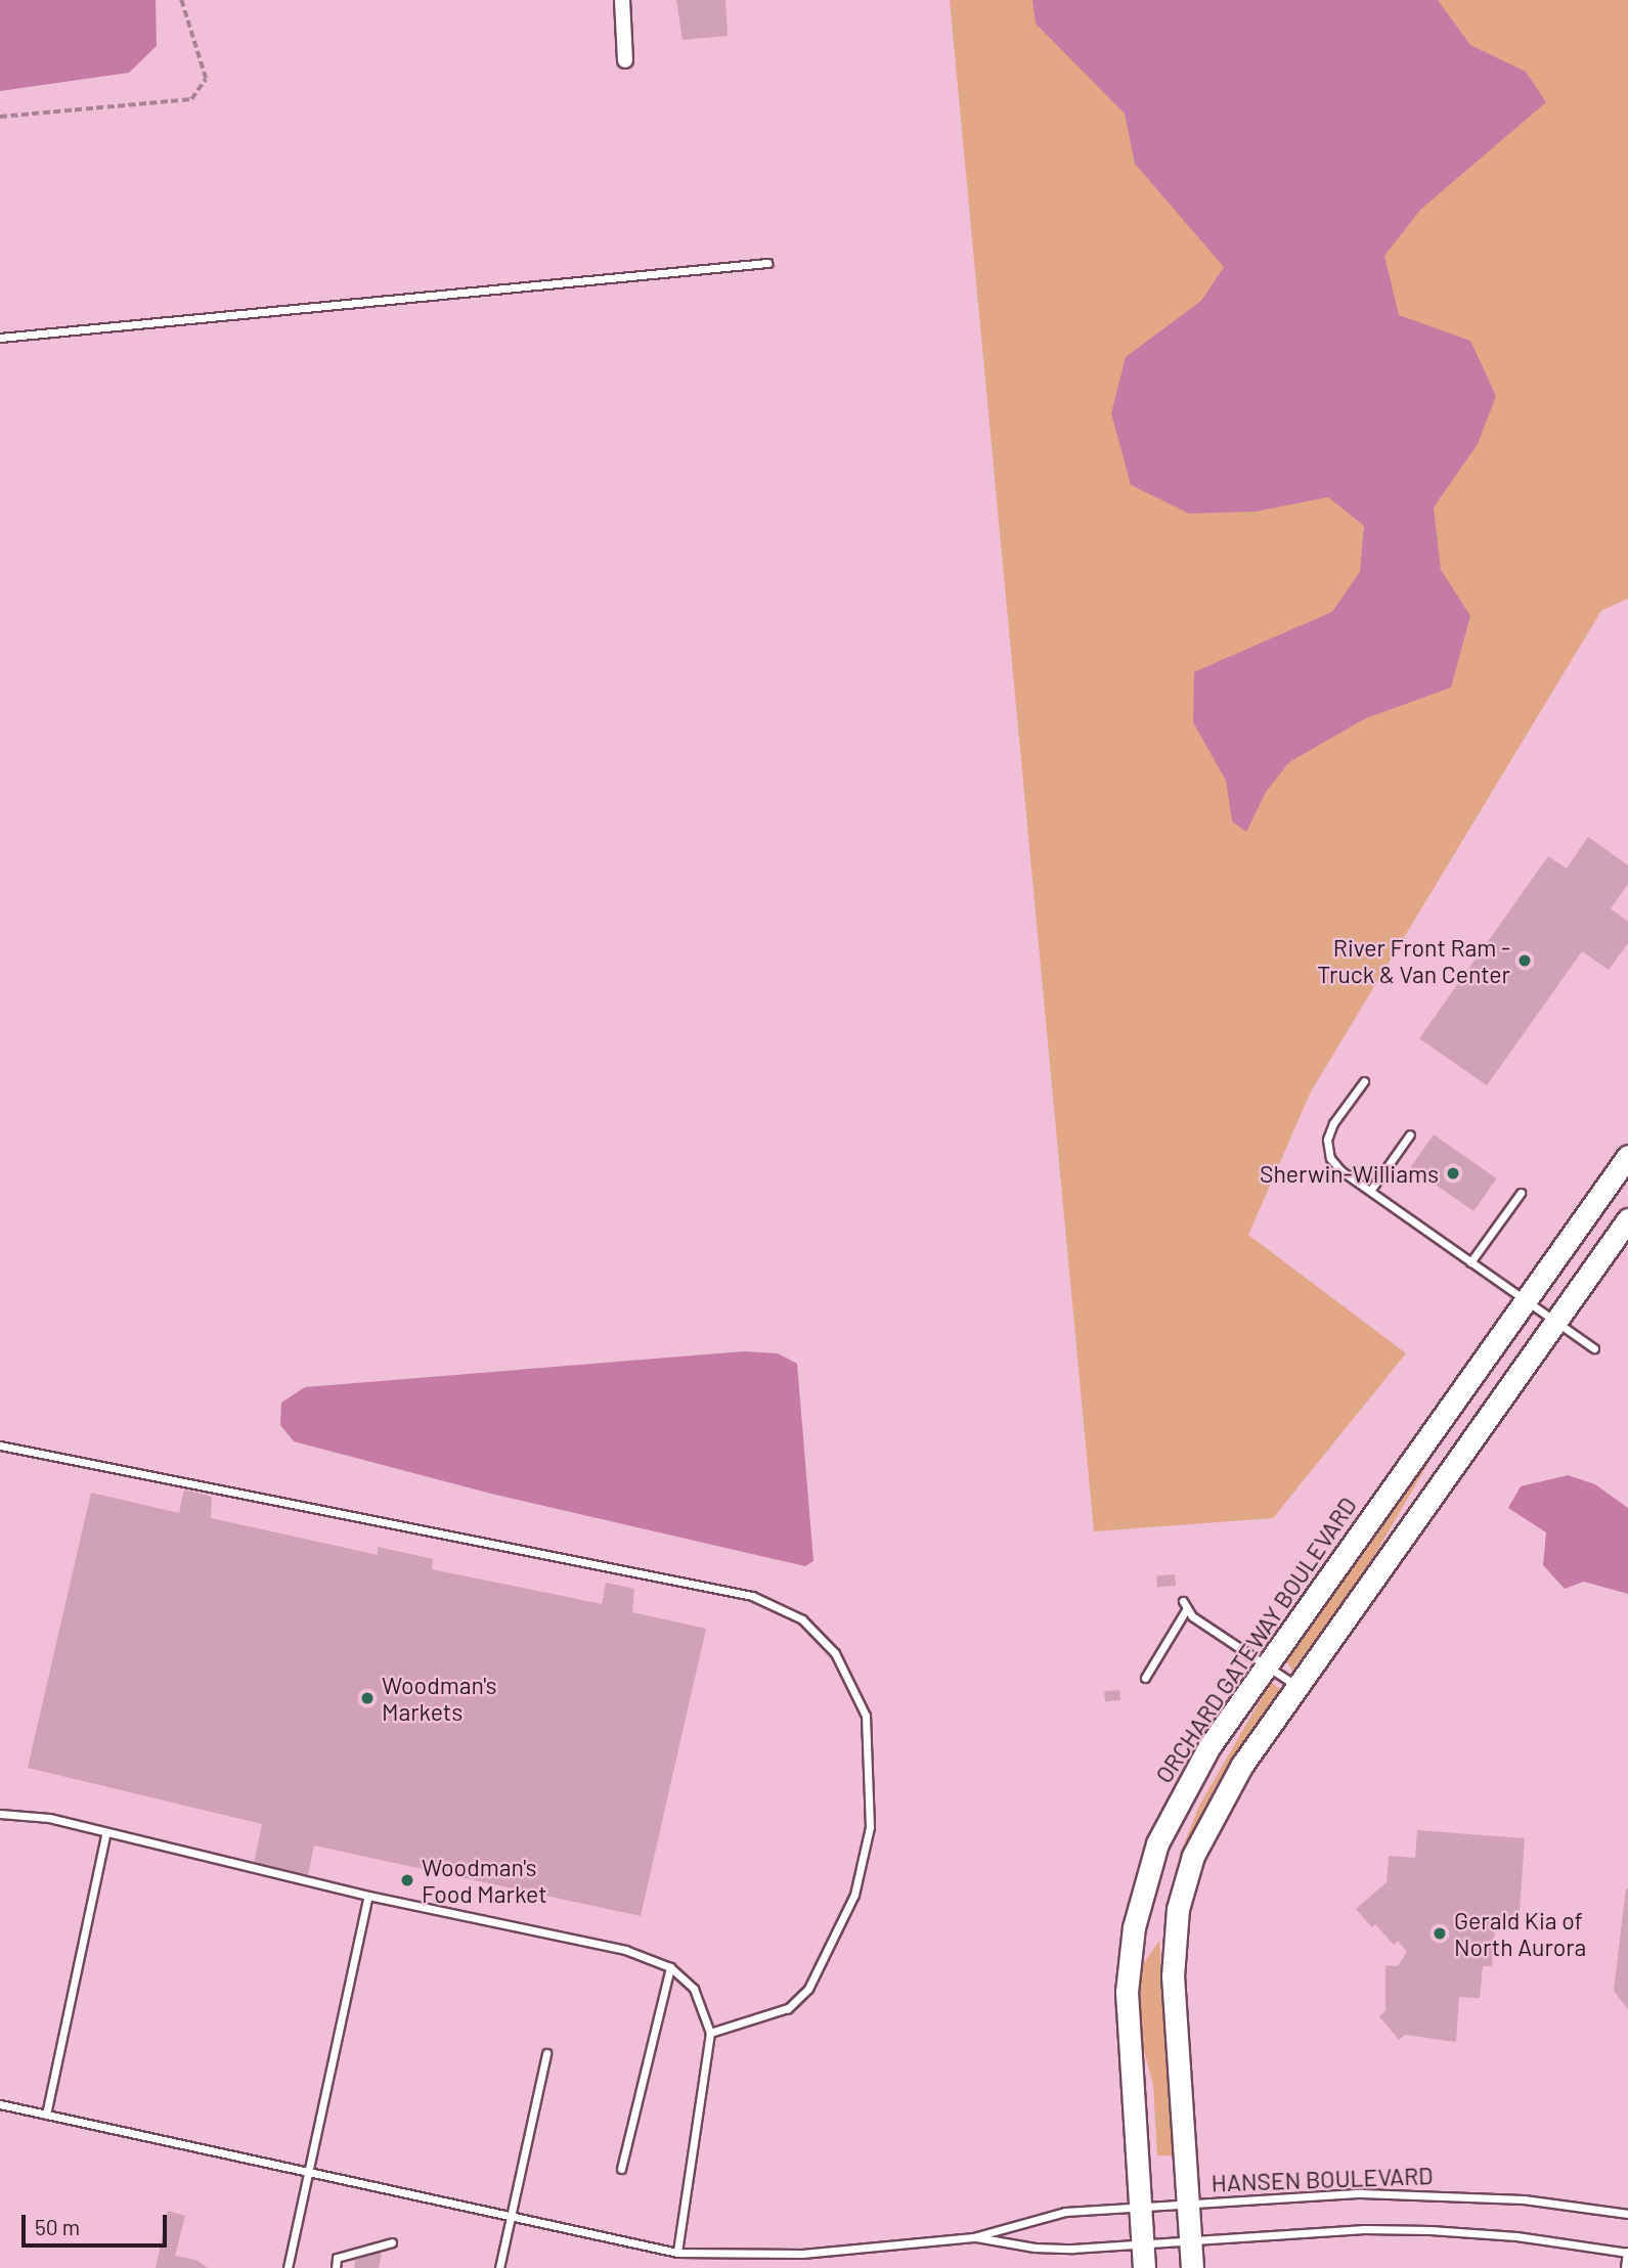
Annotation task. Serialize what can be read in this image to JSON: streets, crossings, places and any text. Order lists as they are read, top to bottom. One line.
{"streets":{"street":["ORCHARD GATEWAY BOULEVARD"],"lane":["HANSEN BOULEVARD"]},"crossings":[["ORCHARD GATEWAY BOULEVARD","HANSEN BOULEVARD"]],"places":["River Front Ram - Truck & Van Center","Sherwin-Williams","Woodman's Markets","Woodman's Food Market","Gerald Kia of North Aurora"],"scale_bar":"50 m"}
